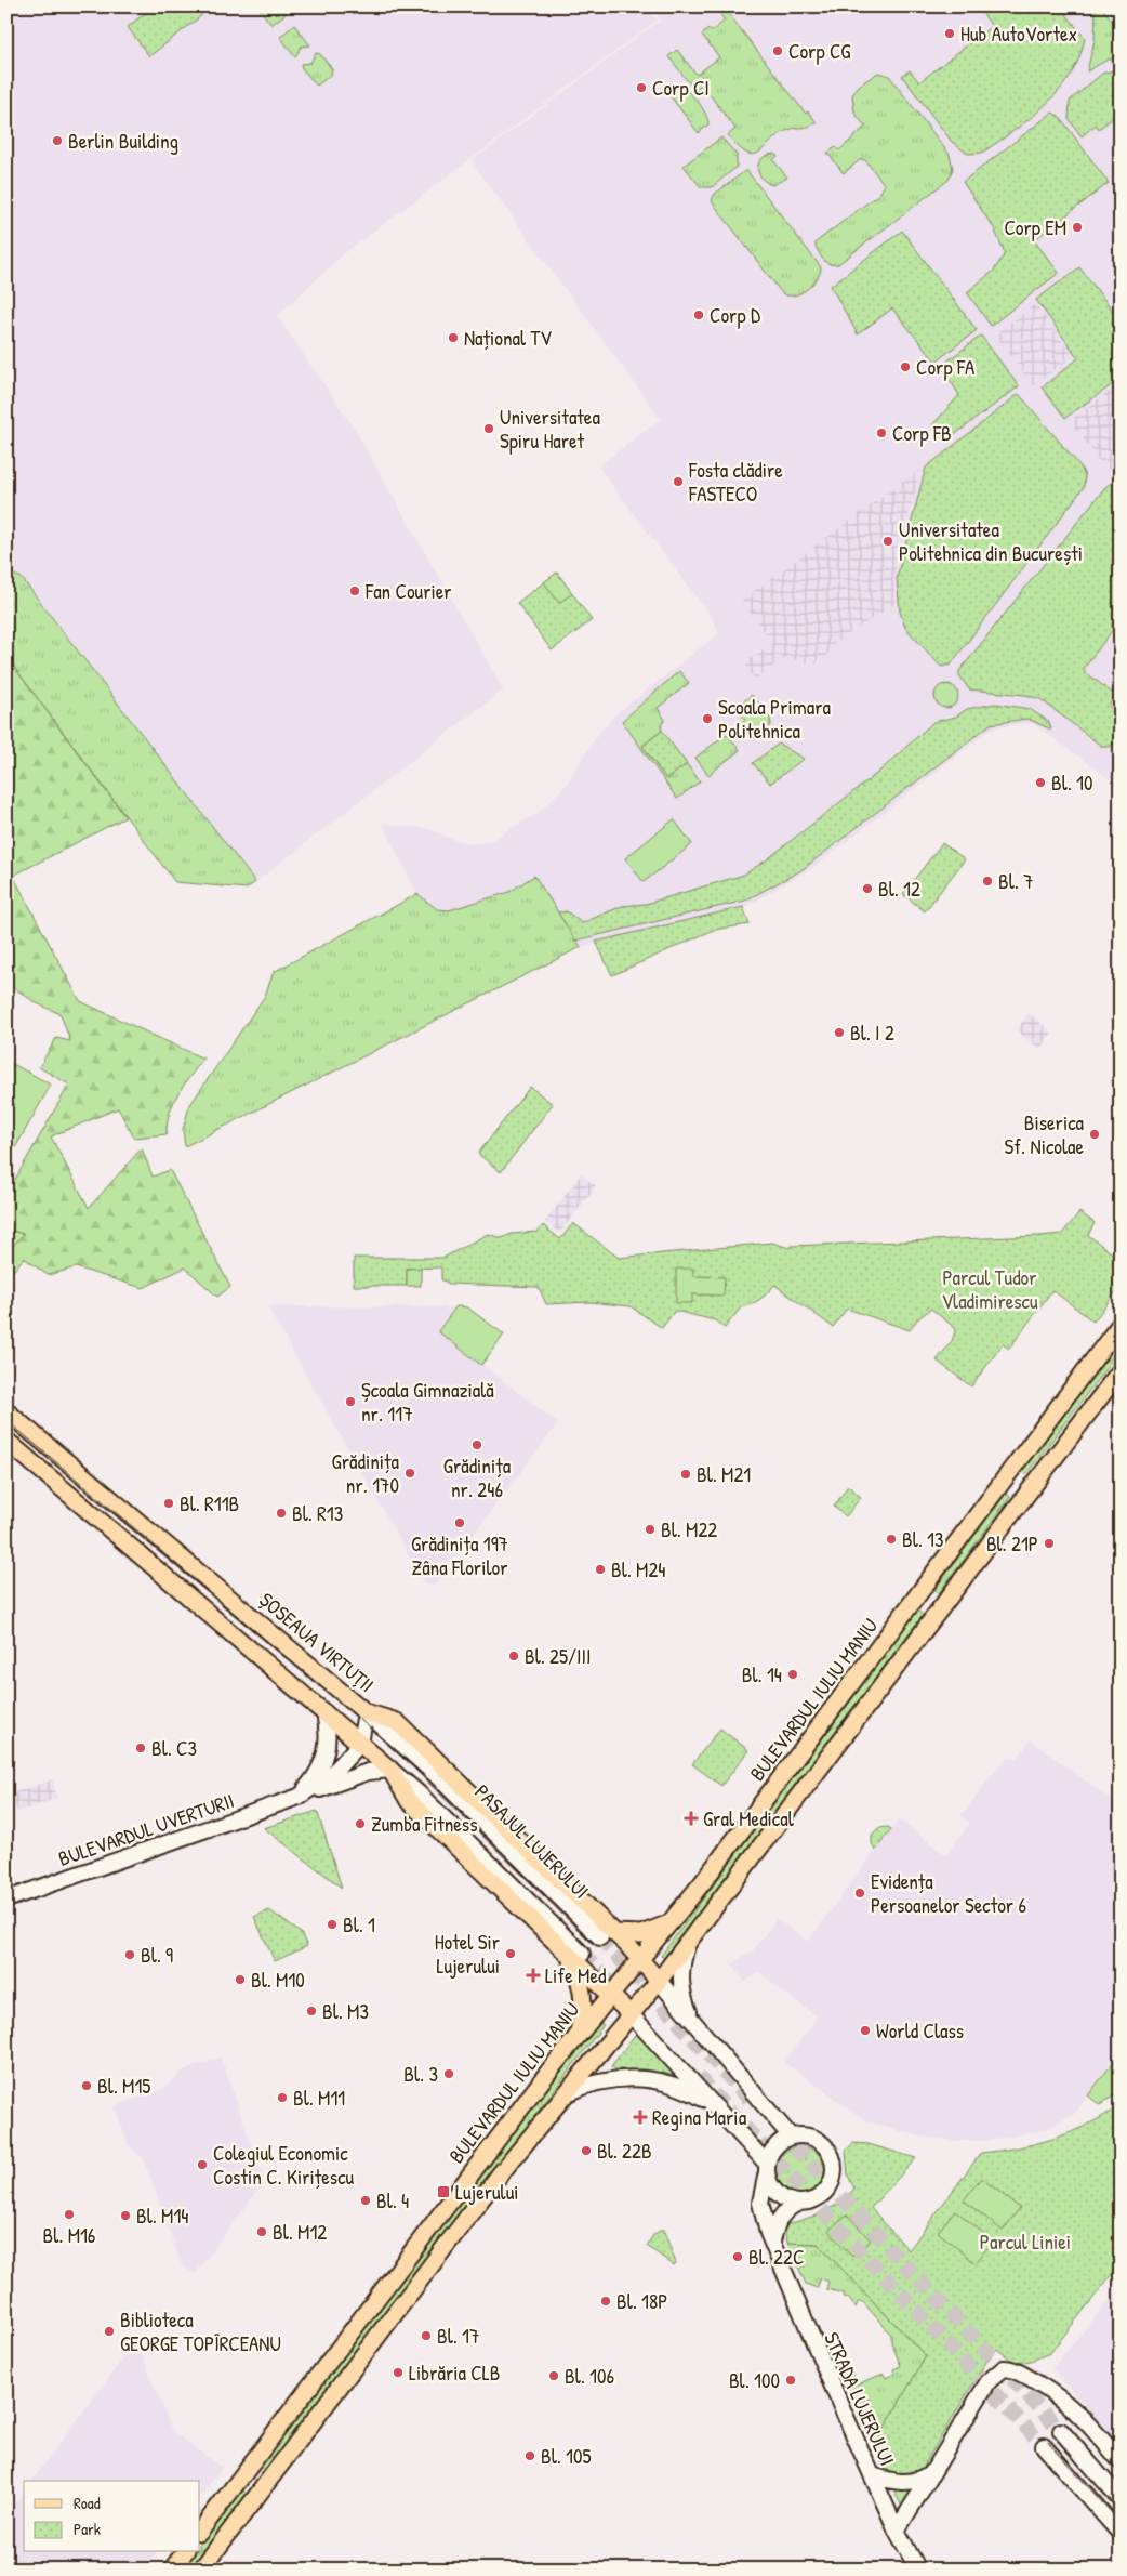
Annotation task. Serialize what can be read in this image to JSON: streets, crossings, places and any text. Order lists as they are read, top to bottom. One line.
{"streets":{"main road":["ȘOSEAUA VIRTUȚII","BULEVARDUL IULIU MANIU"],"street":["BULEVARDUL UVERTURII","PASAJUL LUJERULUI","STRADA LUJERULUI"]},"crossings":[["ȘOSEAUA VIRTUȚII","BULEVARDUL IULIU MANIU"],["ȘOSEAUA VIRTUȚII","PASAJUL LUJERULUI"]],"parks":["Parcul Tudor Vladimirescu","Parcul Liniei"],"places":{"other":["Hub AutoVortex","Corp CG","Corp CI","Berlin Building","Corp EM","Corp D","Național TV","Corp FA","Universitatea Spiru Haret","Corp FB","Fosta clădire FASTECO","Universitatea Politehnica din București","Fan Courier","Scoala Primara Politehnica","Bl. 10","Bl. 7","Bl. 12","Bl. I 2","Biserica Sf. Nicolae","Școala Gimnazială nr. 117","Grădinița nr. 246","Grădinița nr. 170","Bl. M21","Bl. R11B","Bl. R13","Grădinița 197 Zâna Florilor","Bl. M22","Bl. 13","Bl. 21P","Bl. M24","Bl. 25/III","Bl. 14","Bl. C3","Zumba Fitness","Evidența Persoanelor Sector 6","Bl. 1","Hotel Sir Lujerului","Bl. 9","Bl. M10","Bl. M3","World Class","Bl. 3","Bl. M15","Bl. M11","Bl. 22B","Colegiul Economic Costin C. Kirițescu","Bl. 4","Bl. M16","Bl. M14","Bl. M12","Bl. 22C","Bl. 18P","Biblioteca GEORGE TOPÎRCEANU","Bl. 17","Librăria CLB","Bl. 106","Bl. 100","Bl. 105"],"health":["Gral Medical","Life Med","Regina Maria"],"transit":["Lujerului"]},"legend":["Road","Park"]}
